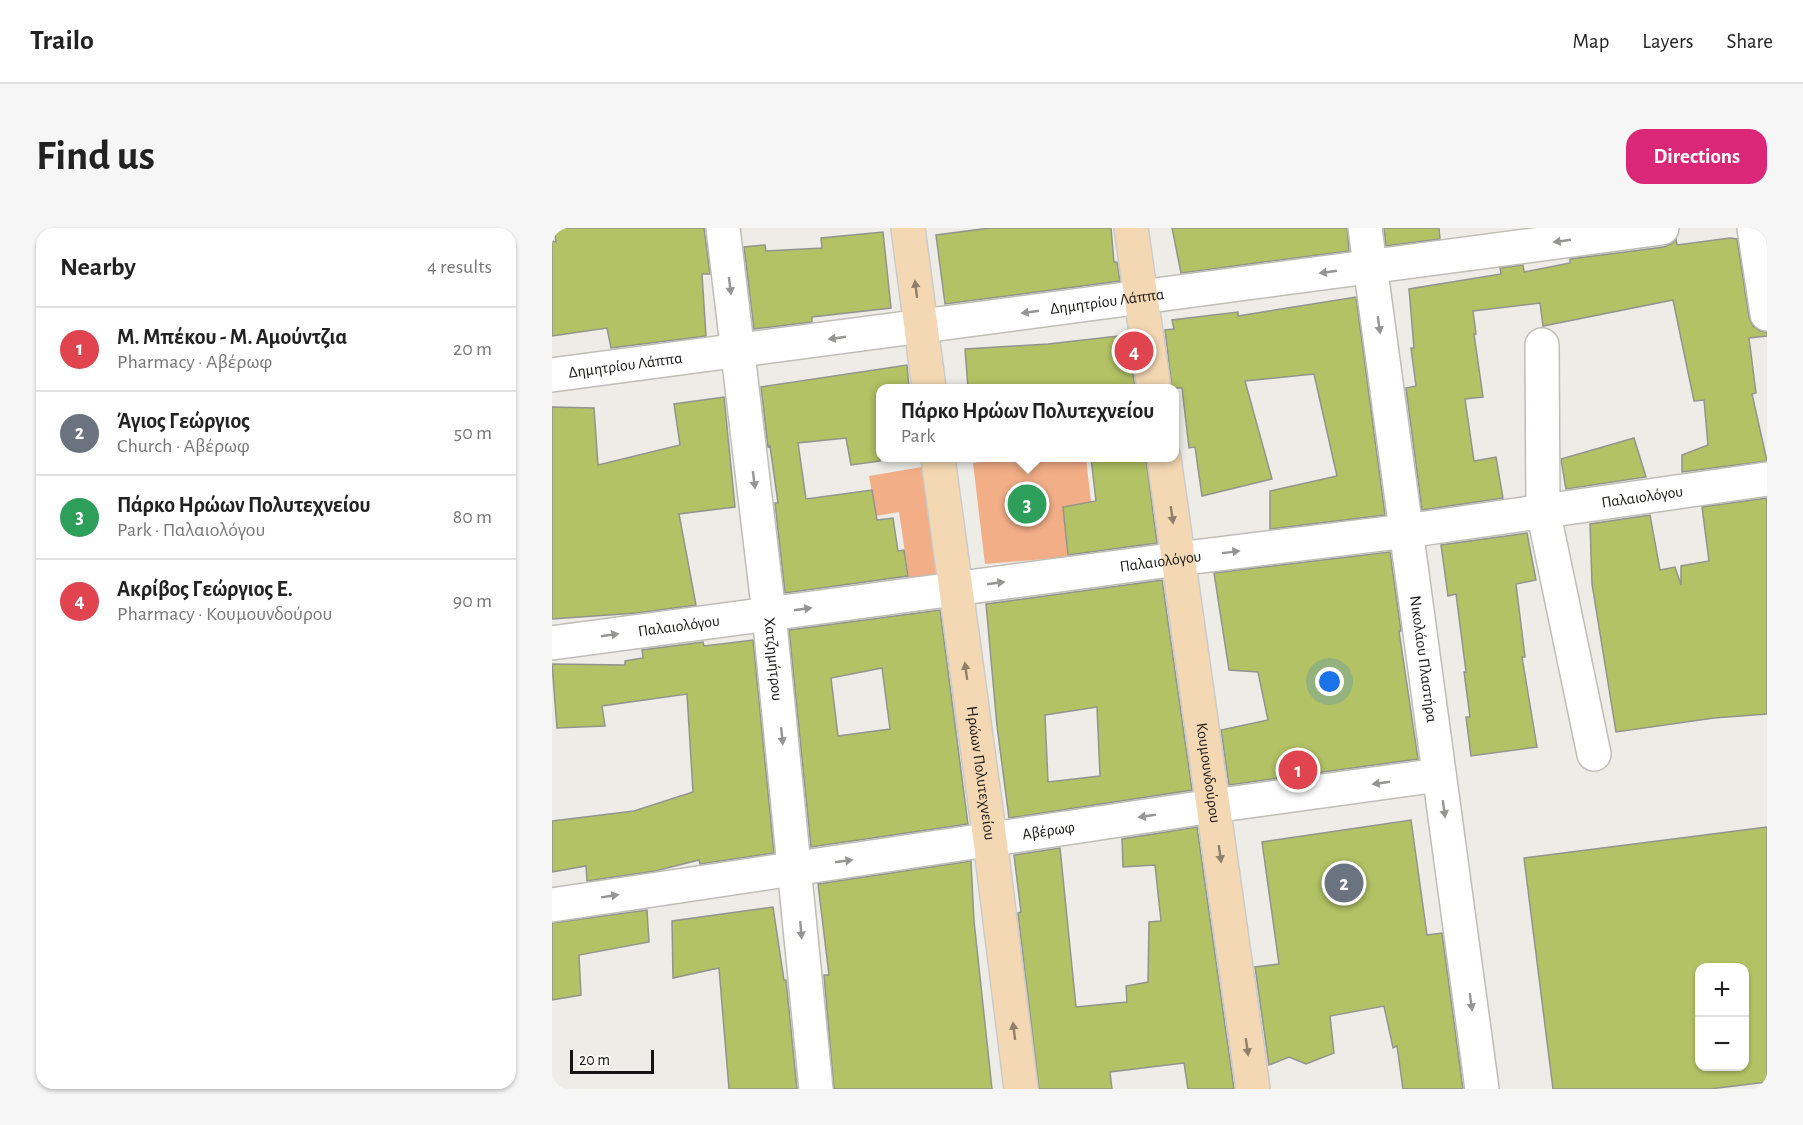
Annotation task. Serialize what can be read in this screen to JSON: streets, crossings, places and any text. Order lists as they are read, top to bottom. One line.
{"streets":{"main road":["Ηρώων Πολυτεχνείου","Κουμουνδούρου"],"street":["Δημητρίου Λάππα","Παλαιολόγου","Χατζημήτρου","Νικολάου Πλαστήρα","Αβέρωφ"]},"crossings":[["Δημητρίου Λάππα","Χατζημήτρου"],["Δημητρίου Λάππα","Νικολάου Πλαστήρα"],["Παλαιολόγου","Χατζημήτρου"],["Παλαιολόγου","Νικολάου Πλαστήρα"],["Παλαιολόγου","Ηρώων Πολυτεχνείου"],["Παλαιολόγου","Κουμουνδούρου"],["Χατζημήτρου","Αβέρωφ"],["Νικολάου Πλαστήρα","Αβέρωφ"],["Ηρώων Πολυτεχνείου","Αβέρωφ"],["Κουμουνδούρου","Αβέρωφ"]],"one_way":["Δημητρίου Λάππα","Παλαιολόγου","Χατζημήτρου","Νικολάου Πλαστήρα","Ηρώων Πολυτεχνείου","Κουμουνδούρου"],"scale_bar":"20 m","page":{"header":"Trailo","nav":["Map","Layers","Share"],"buttons":"Directions","title":"Find us","heading":["Nearby","4 results"],"list":[{"mark":"1","name":"Μ. Μπέκου - Μ. Αμούντζια","note":"Pharmacy · Αβέρωφ","value":"20 m"},{"mark":"2","name":"Άγιος Γεώργιος","note":"Church · Αβέρωφ","value":"50 m"},{"mark":"3","name":"Πάρκο Ηρώων Πολυτεχνείου","note":"Park · Παλαιολόγου","value":"80 m"},{"mark":"4","name":"Ακρίβος Γεώργιος Ε.","note":"Pharmacy · Κουμουνδούρου","value":"90 m"}],"pins":["4","3","1","2"],"popup":["Πάρκο Ηρώων Πολυτεχνείου","Park"],"map_buttons":["+","−"],"scale":"20 m"}}
